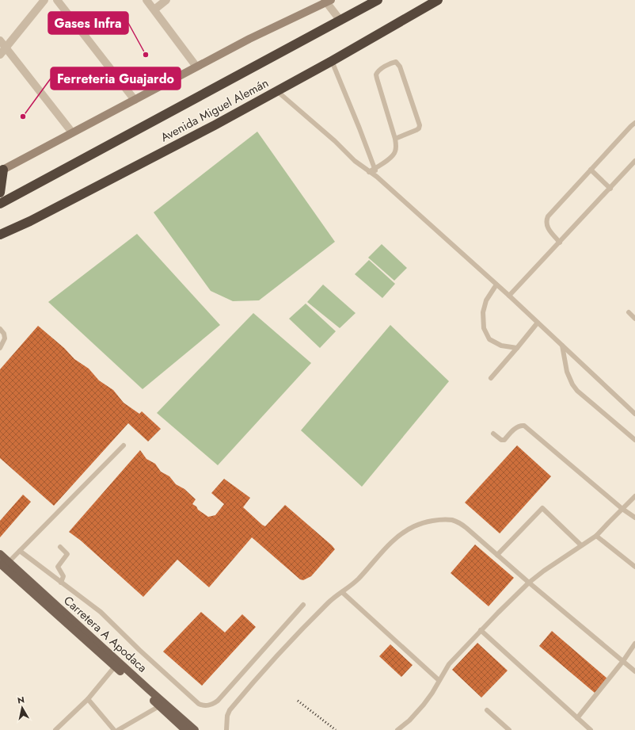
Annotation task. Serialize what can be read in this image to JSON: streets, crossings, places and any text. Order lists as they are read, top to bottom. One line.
{"streets":{"highway":["Avenida Miguel Alemán"],"main road":["Carretera A Apodaca"]},"places":["Gases Infra","Ferreteria Guajardo"],"north":"top"}
